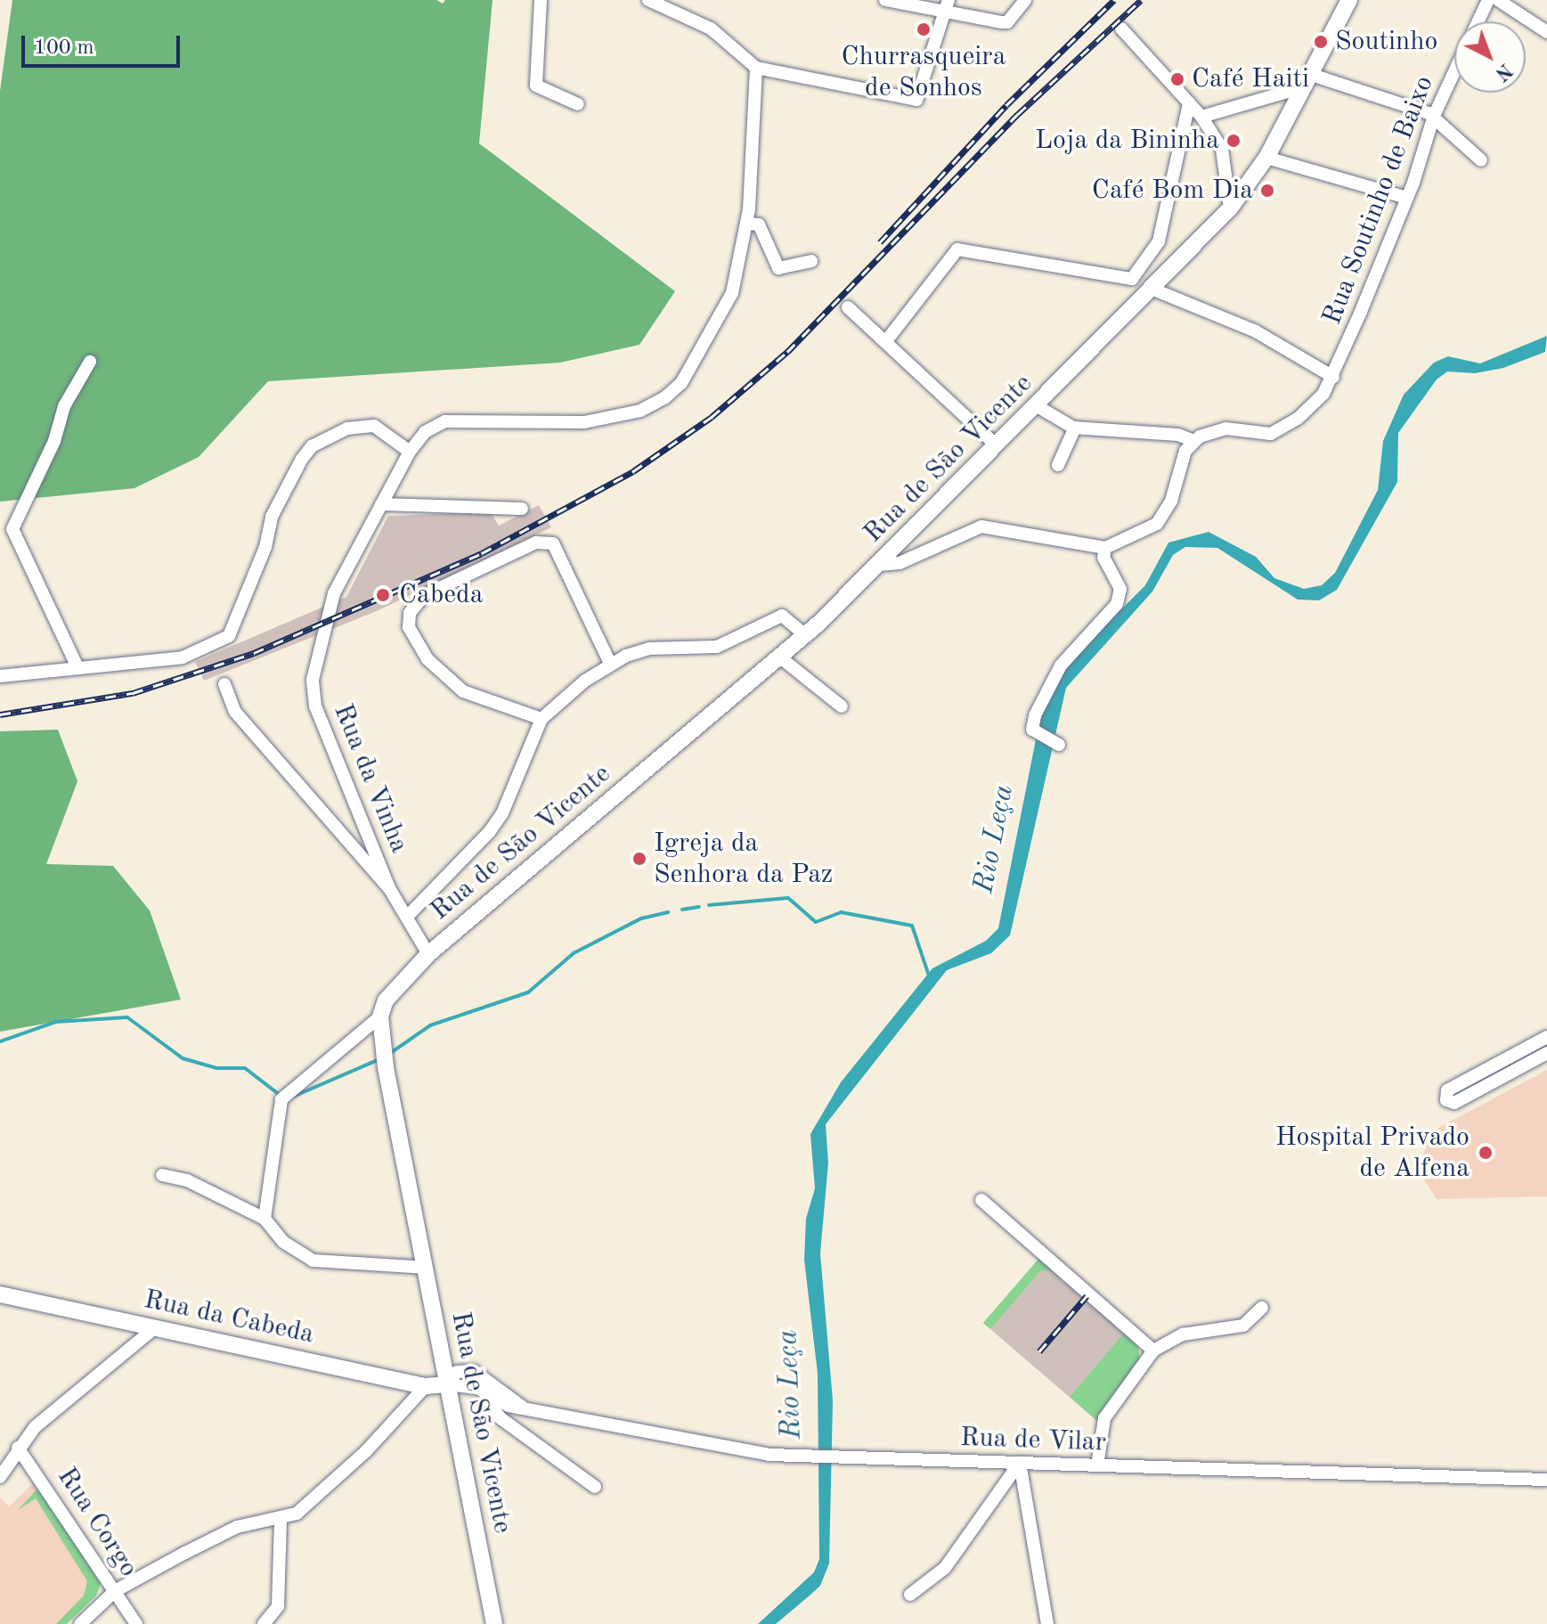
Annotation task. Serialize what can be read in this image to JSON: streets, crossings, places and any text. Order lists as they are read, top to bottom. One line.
{"streets":{"main road":["Rua de São Vicente","Rua da Cabeda"],"street":["Rua Soutinho de Baixo","Rua da Vinha","Rua de Vilar","Rua Corgo"]},"crossings":[["Rua de São Vicente","Rua da Cabeda"],["Rua de São Vicente","Rua de Vilar"],["Rua da Cabeda","Rua de Vilar"]],"water":["Rio Leça"],"places":["Churrasqueira de Sonhos","Soutinho","Café Haiti","Loja da Bininha","Café Bom Dia","Cabeda","Igreja da Senhora da Paz","Hospital Privado de Alfena"],"scale_bar":"100 m","north":"bottom right"}
